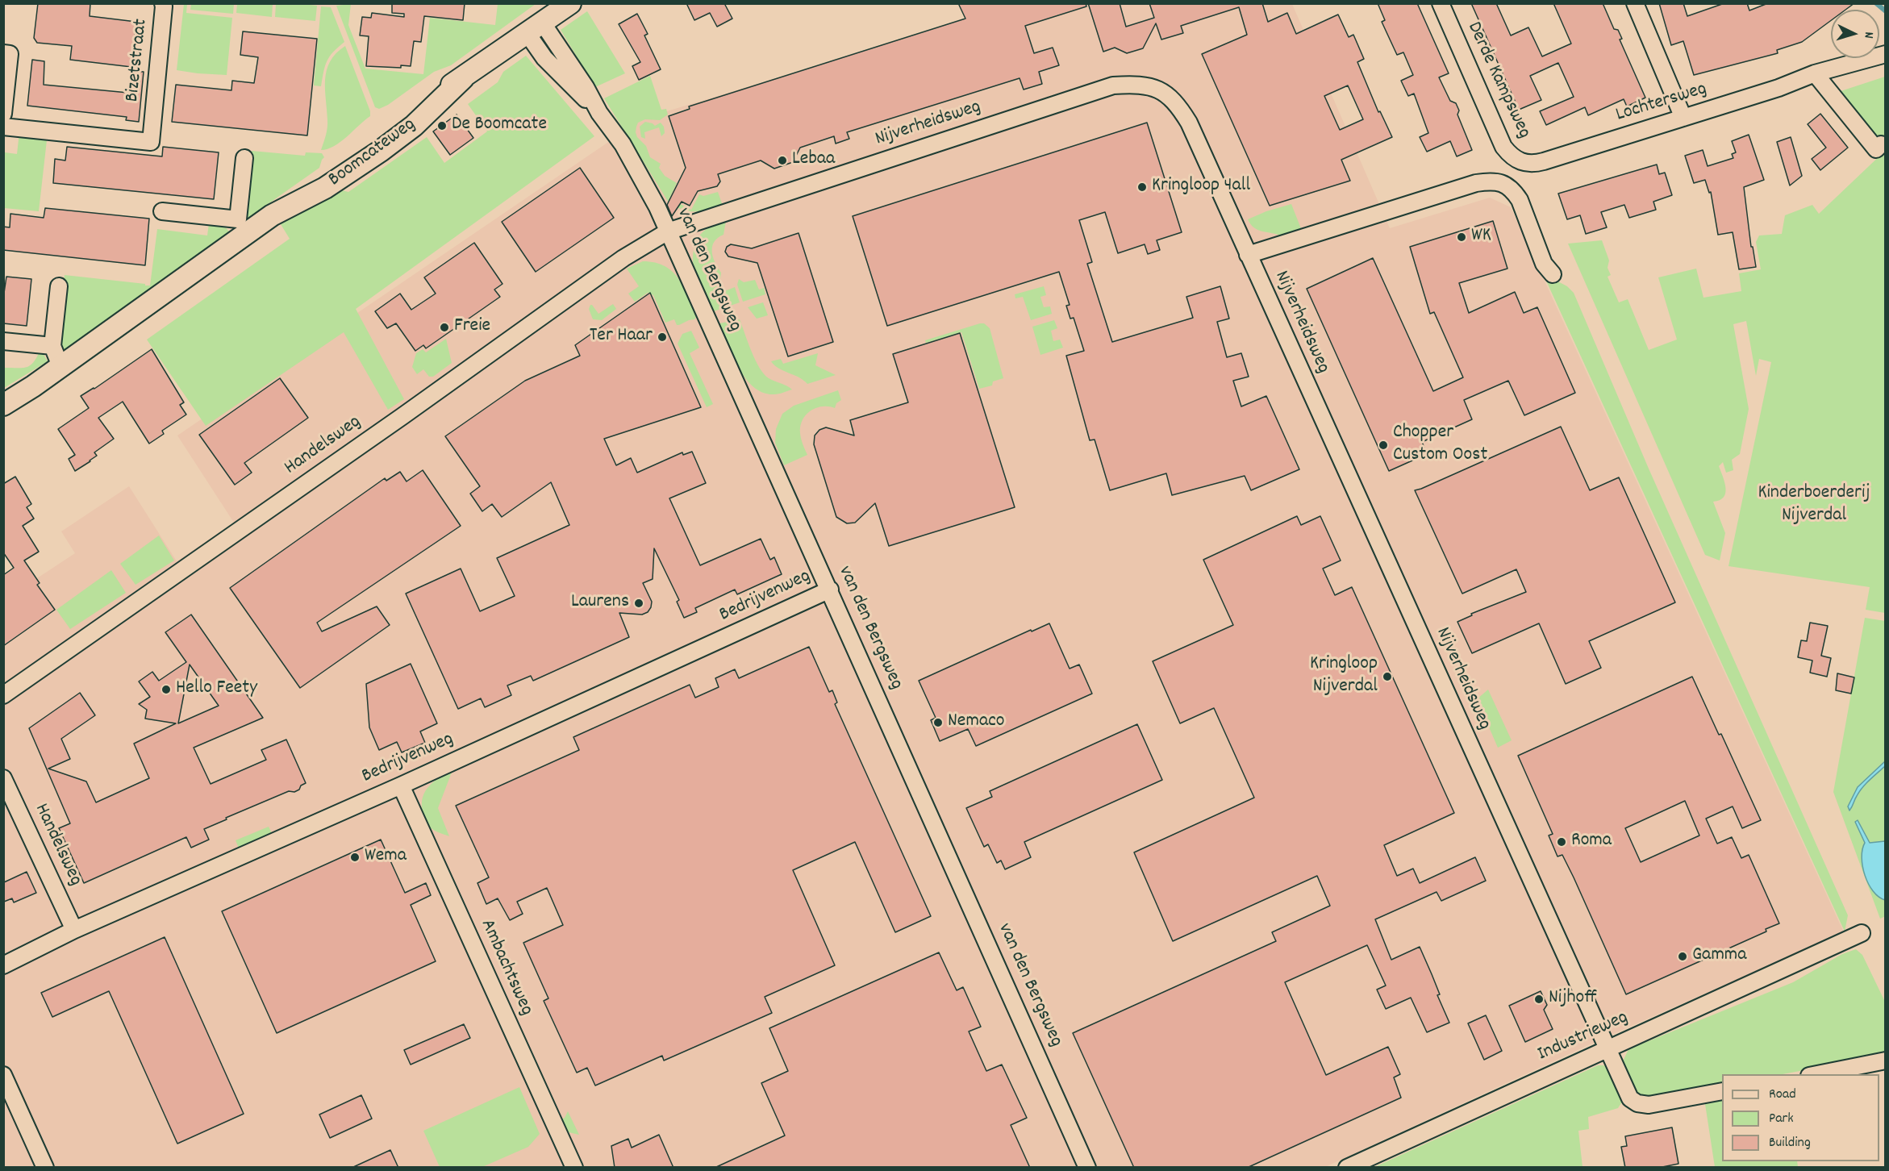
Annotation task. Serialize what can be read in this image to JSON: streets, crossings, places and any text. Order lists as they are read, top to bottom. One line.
{"streets":{"street":["Bizetstraat","Derde Kampsweg","Lochtersweg","Nijverheidsweg","Boomcateweg","van den Bergsweg","Handelsweg","Bedrijvenweg","Ambachtsweg","Industrieweg"]},"crossings":[["Derde Kampsweg","Lochtersweg"],["Nijverheidsweg","van den Bergsweg"],["Nijverheidsweg","Handelsweg"],["Nijverheidsweg","Industrieweg"],["Boomcateweg","van den Bergsweg"],["van den Bergsweg","Handelsweg"],["van den Bergsweg","Bedrijvenweg"],["Handelsweg","Bedrijvenweg"],["Bedrijvenweg","Ambachtsweg"]],"parks":["Kinderboerderij Nijverdal"],"places":["De Boomcate","Lebaa","Kringloop 4all","WK","Freie","Ter Haar","Chopper Custom Oost","Laurens","Kringloop Nijverdal","Hello Feety","Nemaco","Roma","Wema","Gamma","Nijhoff"],"legend":["Road","Park","Building"],"north":"right"}
